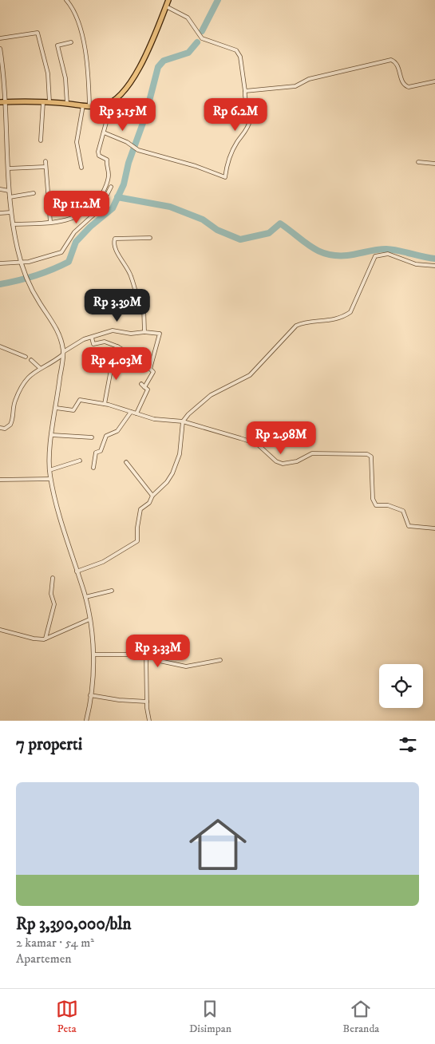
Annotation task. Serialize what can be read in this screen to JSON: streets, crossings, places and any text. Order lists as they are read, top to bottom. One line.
{"page":{"price":["Rp 3.15M","Rp 6.2M","Rp 11.2M","Rp 3.39M","Rp 4.03M","Rp 2.98M","Rp 3.33M"],"heading":"7 properti","list":[{"name":"Rp 3,390,000/bln","note":"2 kamar · 54 m² · Apartemen"}],"tabs":["Peta","Disimpan","Beranda"]}}
